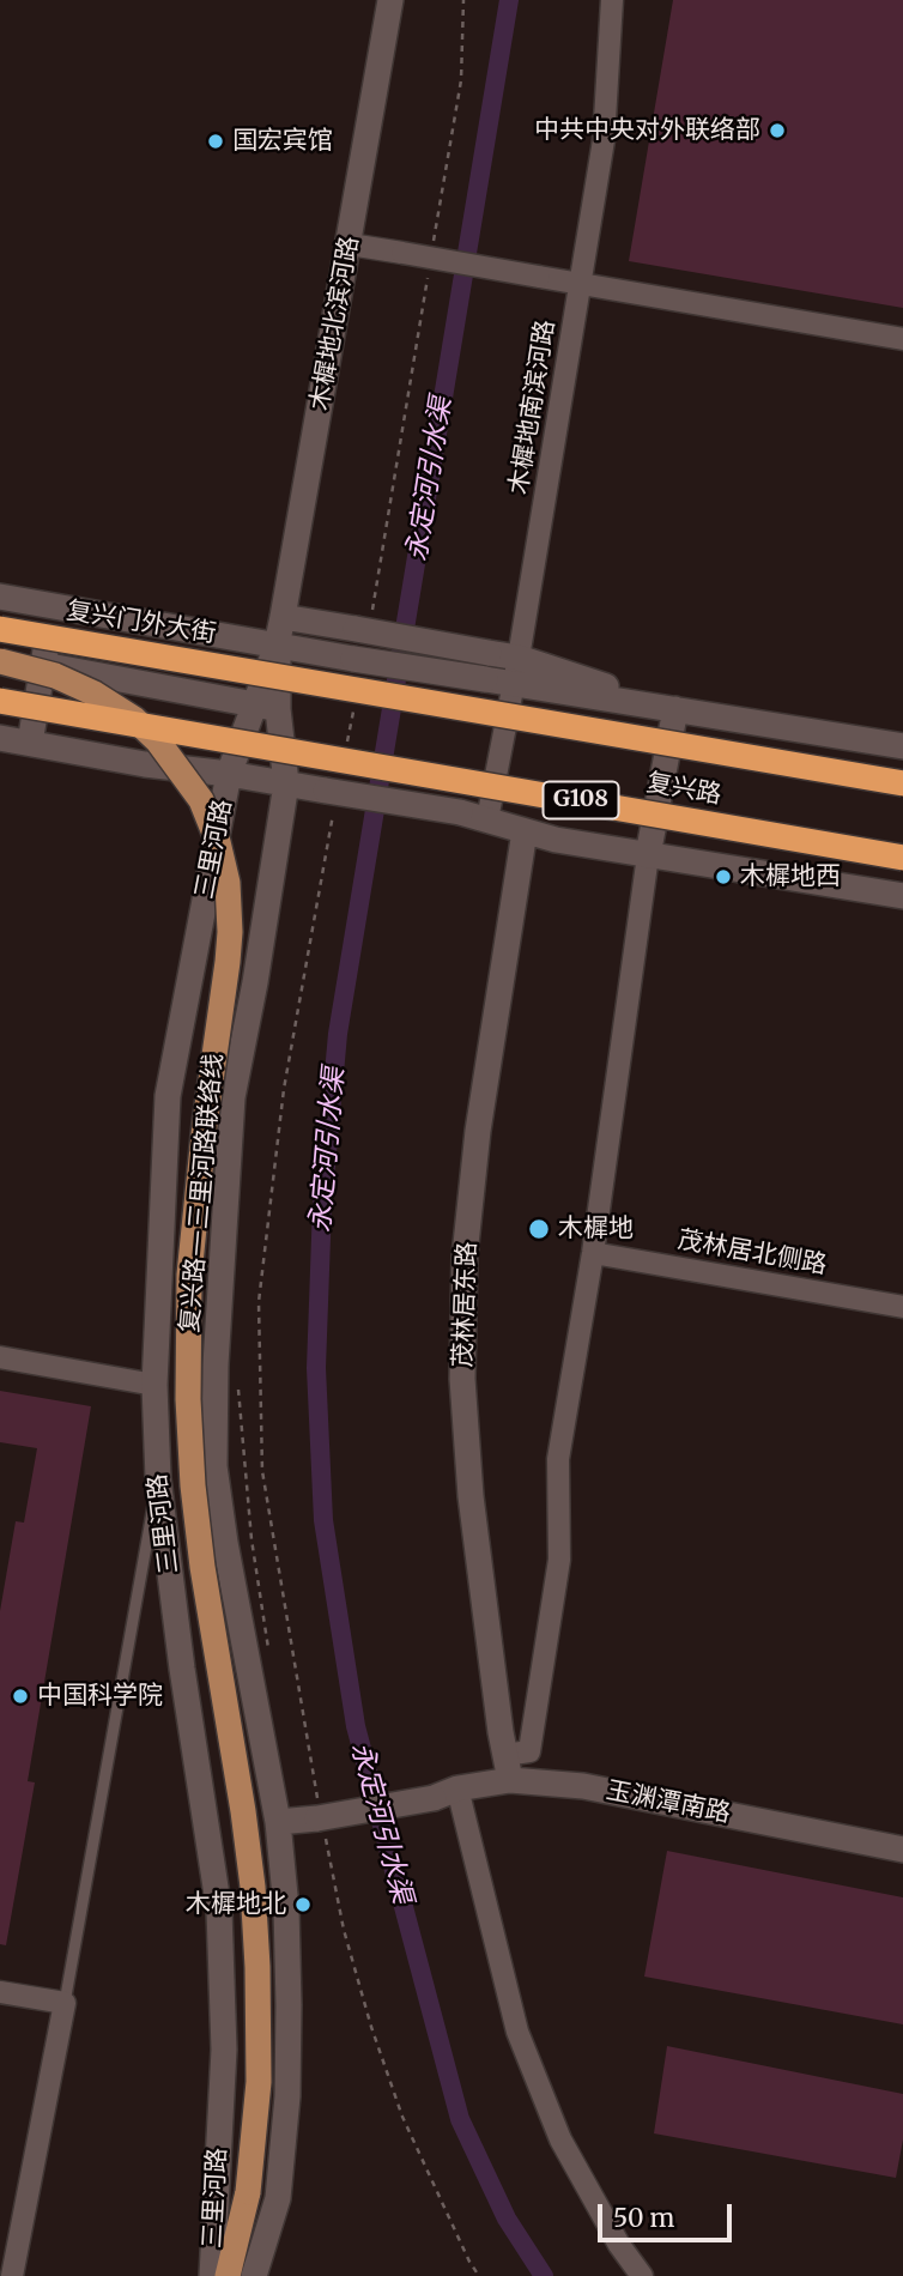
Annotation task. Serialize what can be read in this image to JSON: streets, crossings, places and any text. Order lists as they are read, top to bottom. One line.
{"streets":{"highway":["复兴门外大街","复兴路","G108"],"main road":["复兴路—三里河路联络线"],"street":["木樨地北滨河路","木樨地南滨河路","三里河路","茂林居北侧路","茂林居东路","玉渊潭南路"]},"crossings":[["木樨地北滨河路","三里河路"],["复兴门外大街","复兴路"],["三里河路","玉渊潭南路"],["茂林居东路","玉渊潭南路"]],"water":["永定河引水渠"],"places":["中共中央对外联络部","国宏宾馆","木樨地西","木樨地","中国科学院","木樨地北"],"scale_bar":"50 m"}
